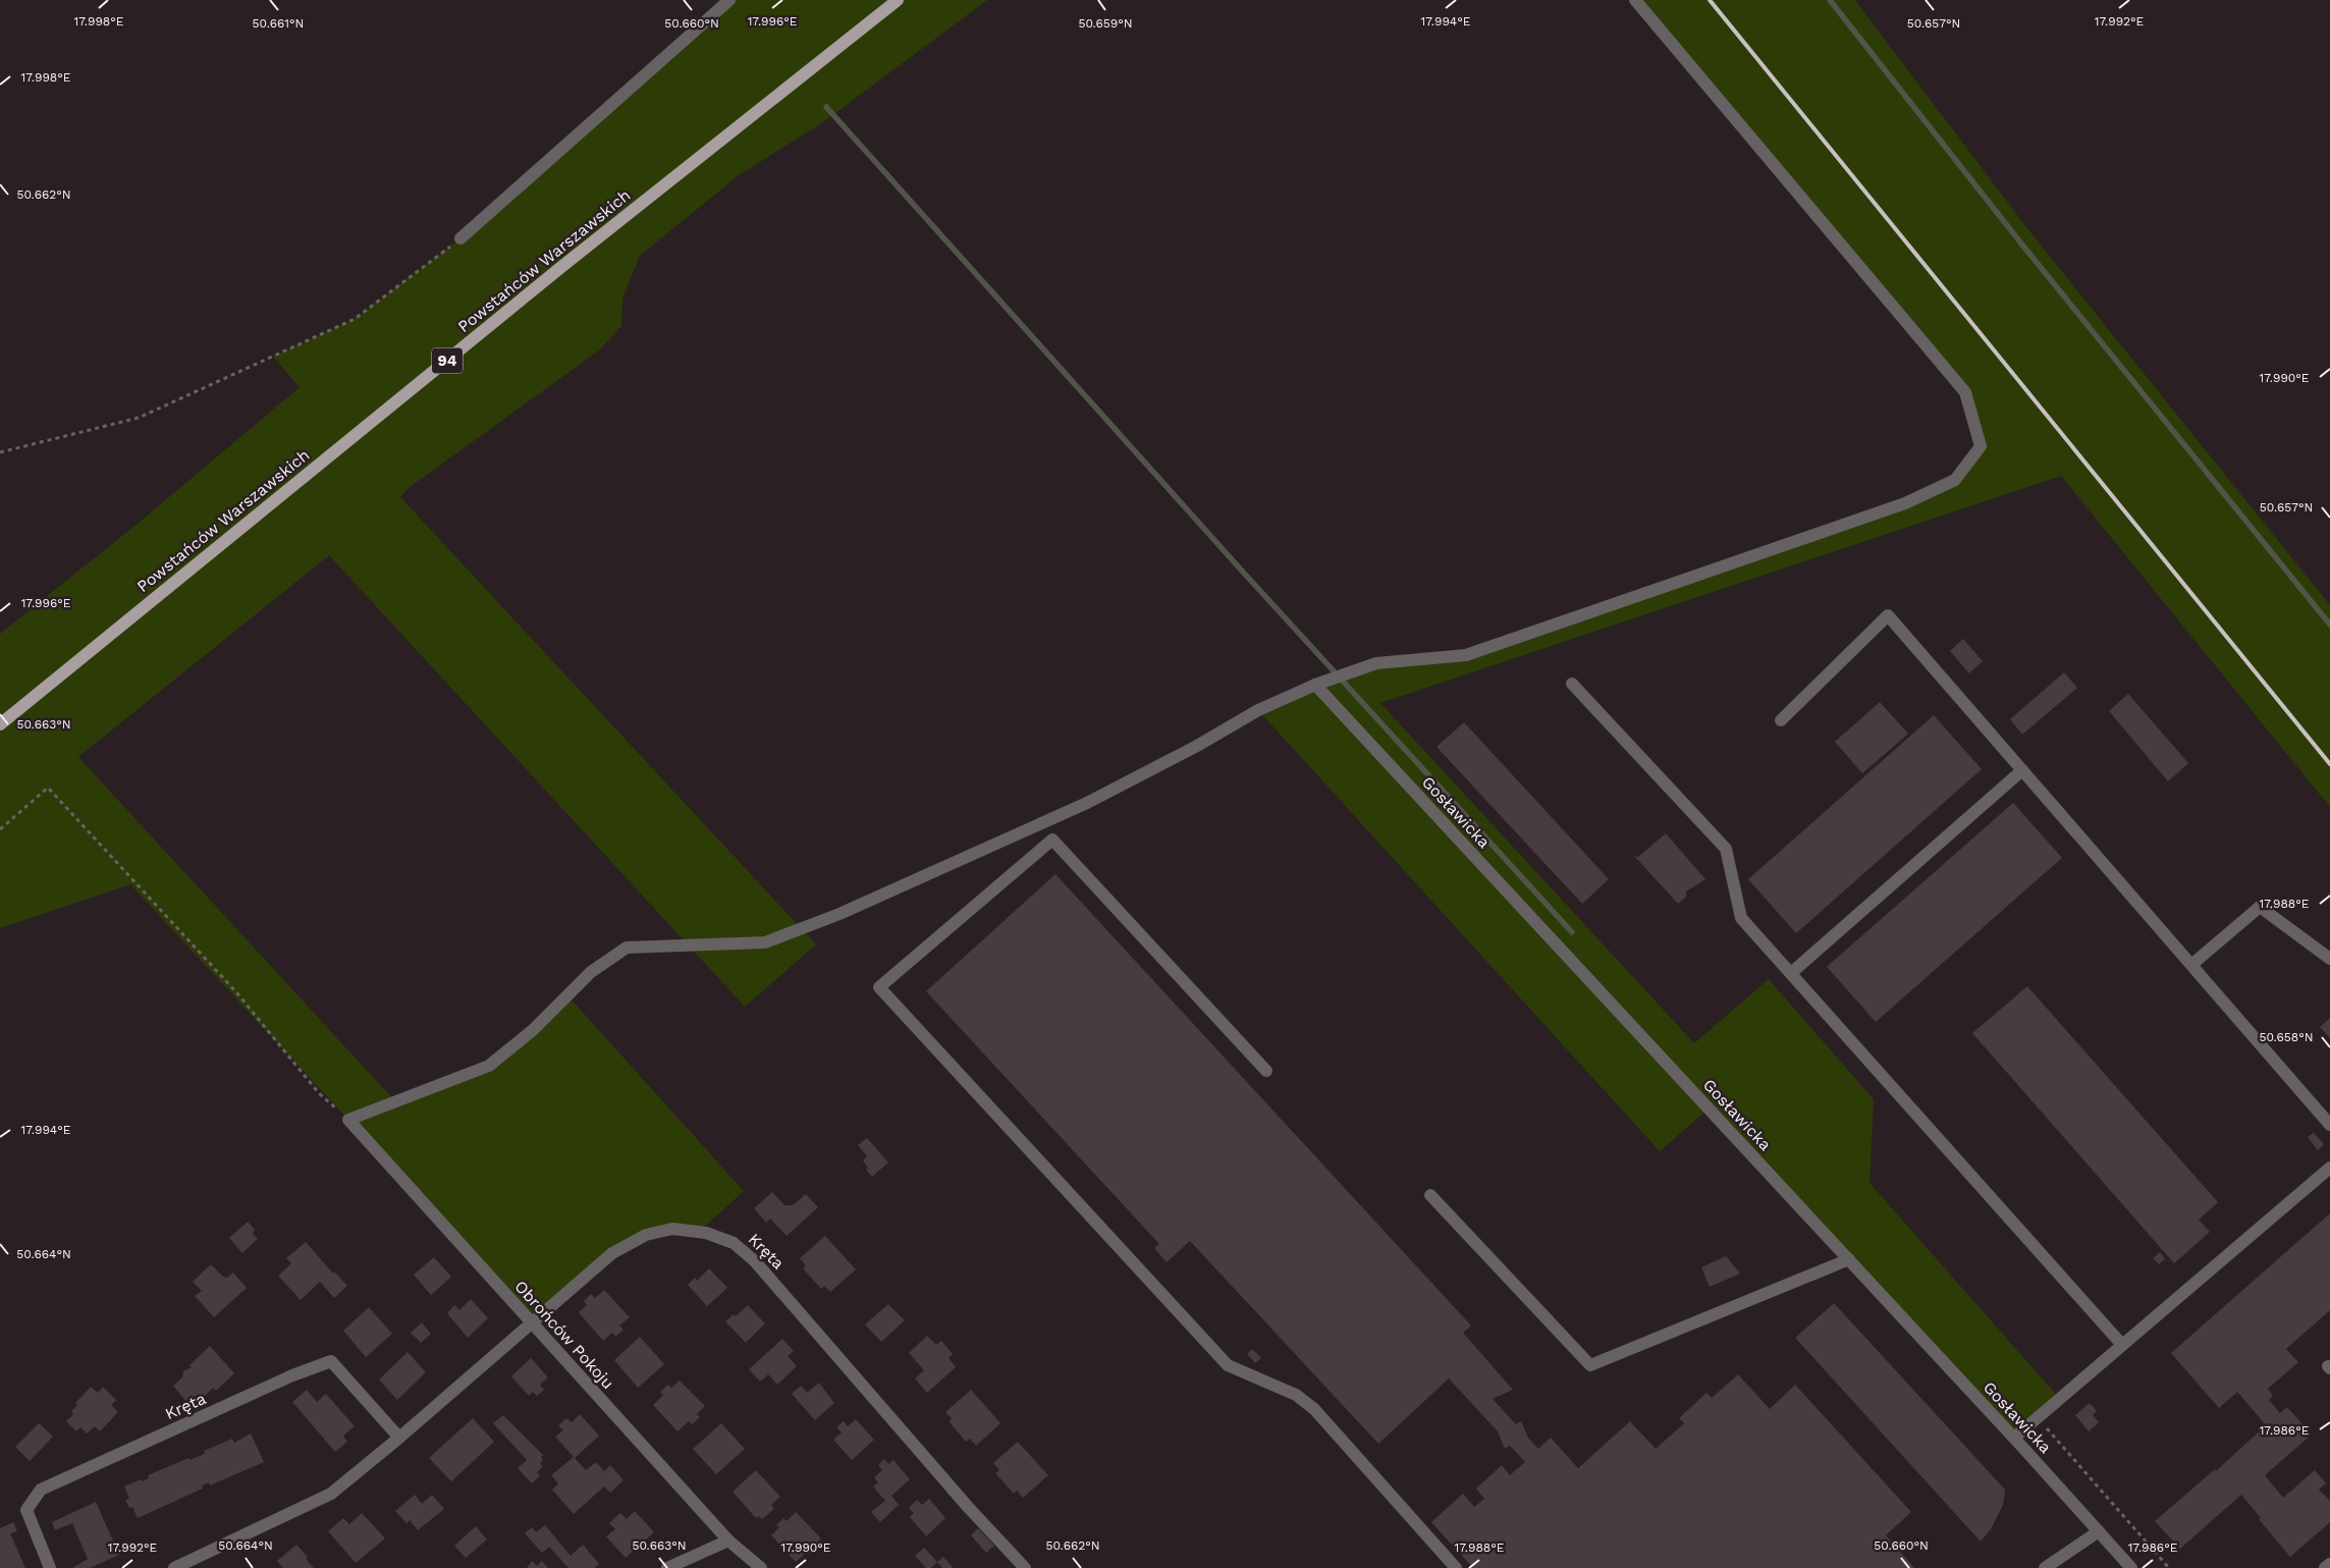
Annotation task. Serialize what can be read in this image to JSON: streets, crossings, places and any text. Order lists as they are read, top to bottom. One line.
{"streets":{"main road":["Powstańców Warszawskich","94"],"street":["Gosławicka","Kręta","Obrońców Pokoju"]},"crossings":[["Kręta","Obrońców Pokoju"]],"coordinates":["17.998°E","17.996°E","17.994°E","17.992°E","50.661°N","50.660°N","50.659°N","50.657°N","50.662°N","17.990°E","50.663°N","17.988°E","50.658°N","50.664°N","17.986°E"]}
